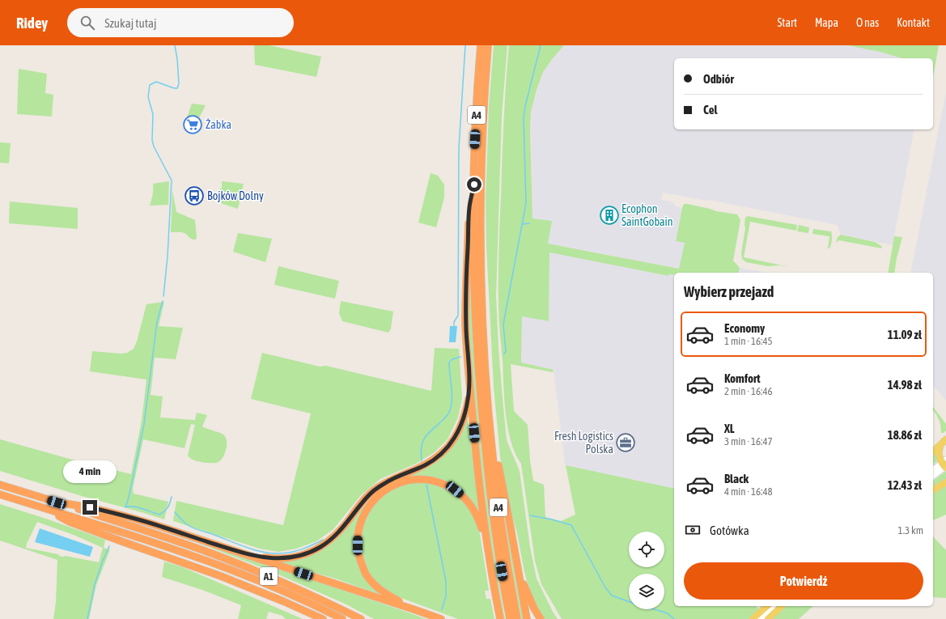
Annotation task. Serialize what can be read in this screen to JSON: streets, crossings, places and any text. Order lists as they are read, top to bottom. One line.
{"streets":{"highway":["A4","A1"]},"places":{"supermarket":["Żabka"],"bus stop":["Bojków Dolny"],"building":["Ecophon SaintGobain"],"office":["Fresh Logistics Polska"]},"page":{"header":"Ridey","search":"Szukaj tutaj","nav":["Start","Mapa","O nas","Kontakt"],"banner":["Odbiór","Cel"],"heading":"Wybierz przejazd","list":[{"name":"Economy","note":"1 min · 16:45","value":"11.09 zł"},{"name":"Komfort","note":"2 min · 16:46","value":"14.98 zł"},{"name":"XL","note":"3 min · 16:47","value":"18.86 zł"},{"name":"Black","note":"4 min · 16:48","value":"12.43 zł"}],"bubble":"4 min","pay":["Gotówka","1.3 km"],"buttons":"Potwierdź"}}
